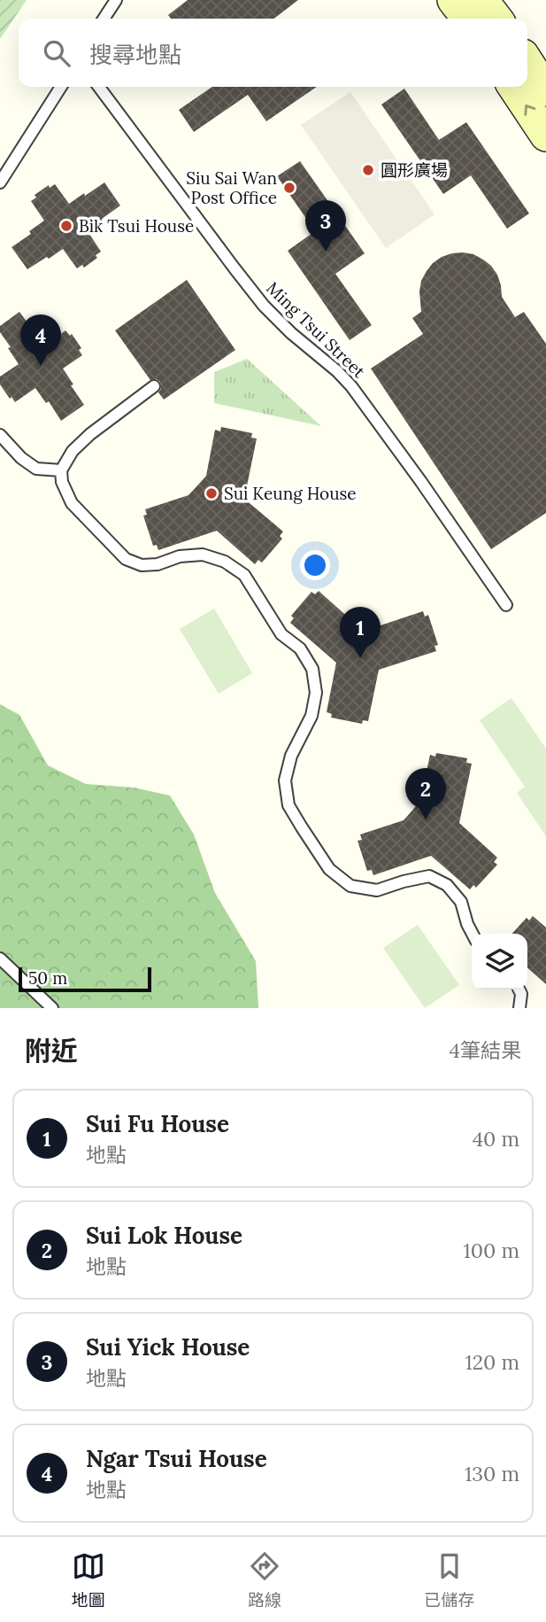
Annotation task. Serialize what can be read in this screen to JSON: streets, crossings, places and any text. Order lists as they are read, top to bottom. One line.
{"streets":{"lane":["Ming Tsui Street"]},"places":["圓形廣場","Siu Sai Wan Post Office","Bik Tsui House","Sui Keung House"],"scale_bar":"50 m","page":{"search":"搜尋地點","pins":["3","4","1","2"],"scale":"50 m","heading":["附近","4筆結果"],"list":[{"mark":"1","name":"Sui Fu House","note":"地點","value":"40 m"},{"mark":"2","name":"Sui Lok House","note":"地點","value":"100 m"},{"mark":"3","name":"Sui Yick House","note":"地點","value":"120 m"},{"mark":"4","name":"Ngar Tsui House","note":"地點","value":"130 m"}],"nav":["地圖","路線","已儲存"]}}
